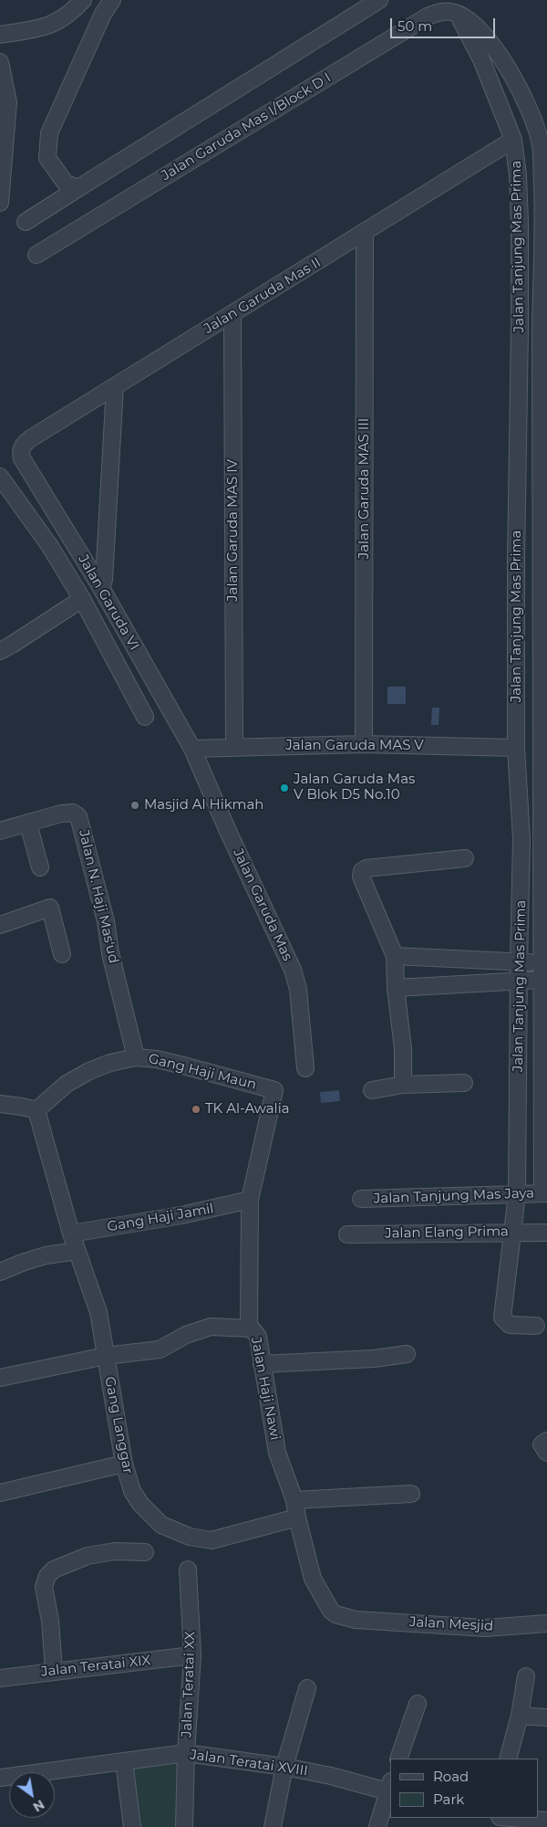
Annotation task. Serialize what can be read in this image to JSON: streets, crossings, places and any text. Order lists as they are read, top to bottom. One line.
{"streets":{"street":["Jalan Garuda Mas I/Block D I","Jalan Tanjung Mas Prima","Jalan Garuda Mas II","Jalan Garuda MAS III","Jalan Garuda MAS IV","Jalan Garuda VI","Jalan Garuda MAS V","Jalan N. Haji Mas'ud","Jalan Garuda Mas","Gang Haji Maun","Jalan Tanjung Mas Jaya","Gang Haji Jamil","Jalan Elang Prima","Jalan Haji Nawi","Gang Langgar","Jalan Mesjid","Jalan Teratai XIX","Jalan Teratai XX","Jalan Teratai XVIII"]},"crossings":[["Jalan Garuda Mas I/Block D I","Jalan Tanjung Mas Prima"],["Jalan Tanjung Mas Prima","Jalan Garuda Mas II"],["Jalan Tanjung Mas Prima","Jalan Garuda MAS V"],["Jalan Tanjung Mas Prima","Jalan Tanjung Mas Jaya"],["Jalan Tanjung Mas Prima","Jalan Elang Prima"],["Jalan Garuda Mas II","Jalan Garuda MAS III"],["Jalan Garuda Mas II","Jalan Garuda MAS IV"],["Jalan Garuda Mas II","Jalan Garuda VI"],["Jalan Garuda MAS III","Jalan Garuda MAS V"],["Jalan Garuda MAS IV","Jalan Garuda MAS V"],["Jalan Garuda VI","Jalan Garuda MAS V"],["Jalan Garuda VI","Jalan Garuda Mas"],["Jalan Garuda MAS V","Jalan Garuda Mas"],["Jalan N. Haji Mas'ud","Gang Haji Maun"],["Gang Haji Maun","Gang Haji Jamil"],["Gang Haji Maun","Gang Langgar"],["Gang Haji Jamil","Gang Langgar"],["Jalan Haji Nawi","Gang Langgar"],["Jalan Haji Nawi","Jalan Mesjid"],["Gang Langgar","Jalan Mesjid"],["Jalan Teratai XIX","Jalan Teratai XX"],["Jalan Teratai XX","Jalan Teratai XVIII"]],"places":["Jalan Garuda Mas V Blok D5 No.10","Masjid Al Hikmah","TK Al-Awalia"],"legend":["Road","Park"],"scale_bar":"50 m","north":"bottom right"}
